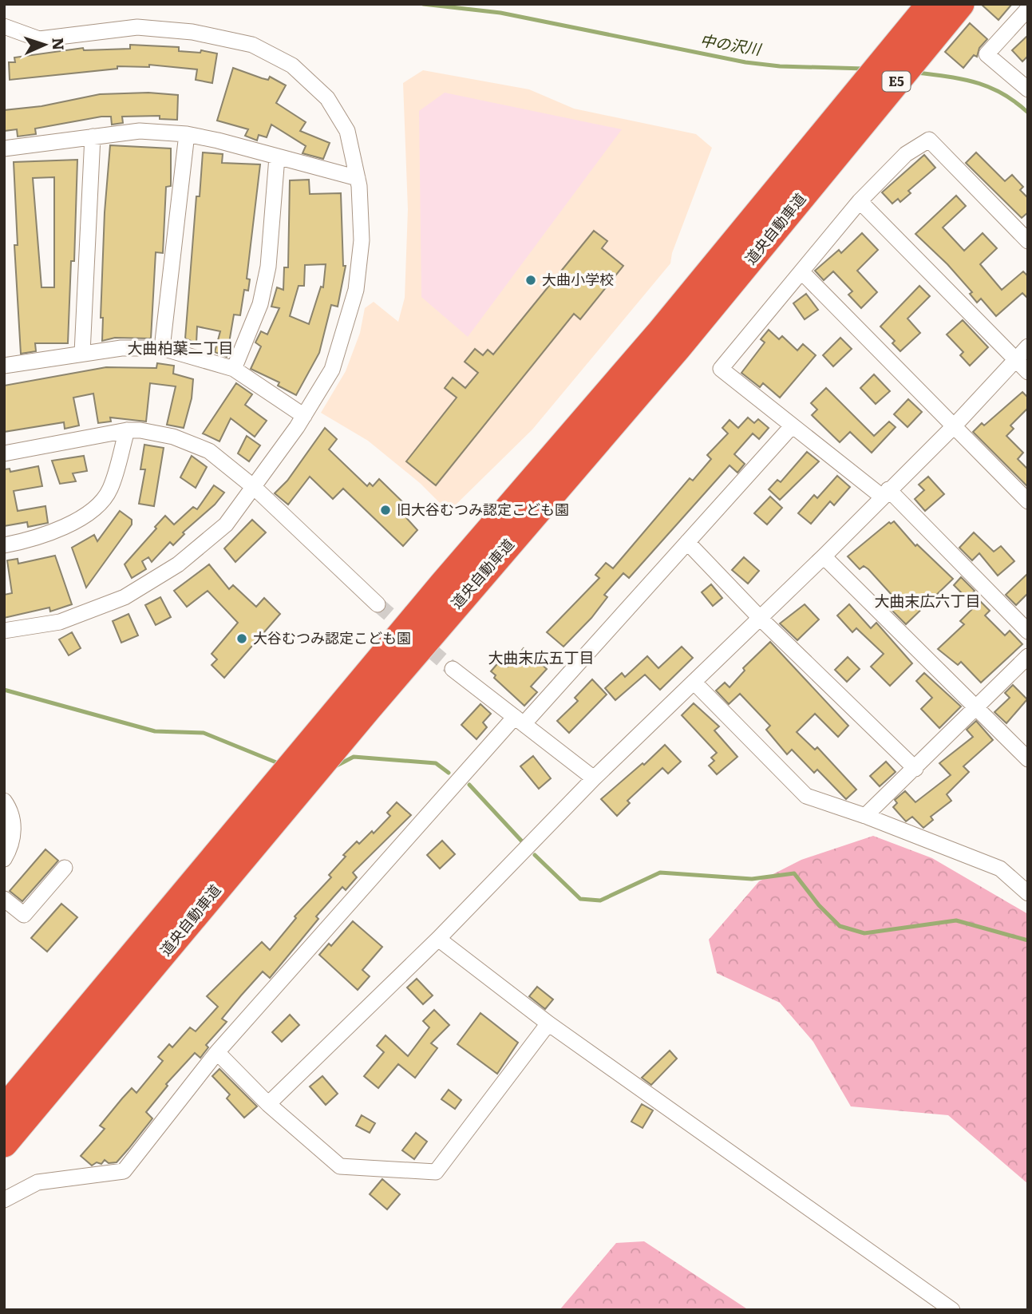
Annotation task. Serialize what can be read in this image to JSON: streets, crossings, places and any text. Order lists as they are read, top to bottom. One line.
{"streets":{"highway":["E5","道央自動車道"]},"districts":["大曲柏葉二丁目","大曲末広六丁目","大曲末広五丁目"],"water":["中の沢川"],"places":["大曲小学校","旧大谷むつみ認定こども園","大谷むつみ認定こども園"],"north":"right"}
